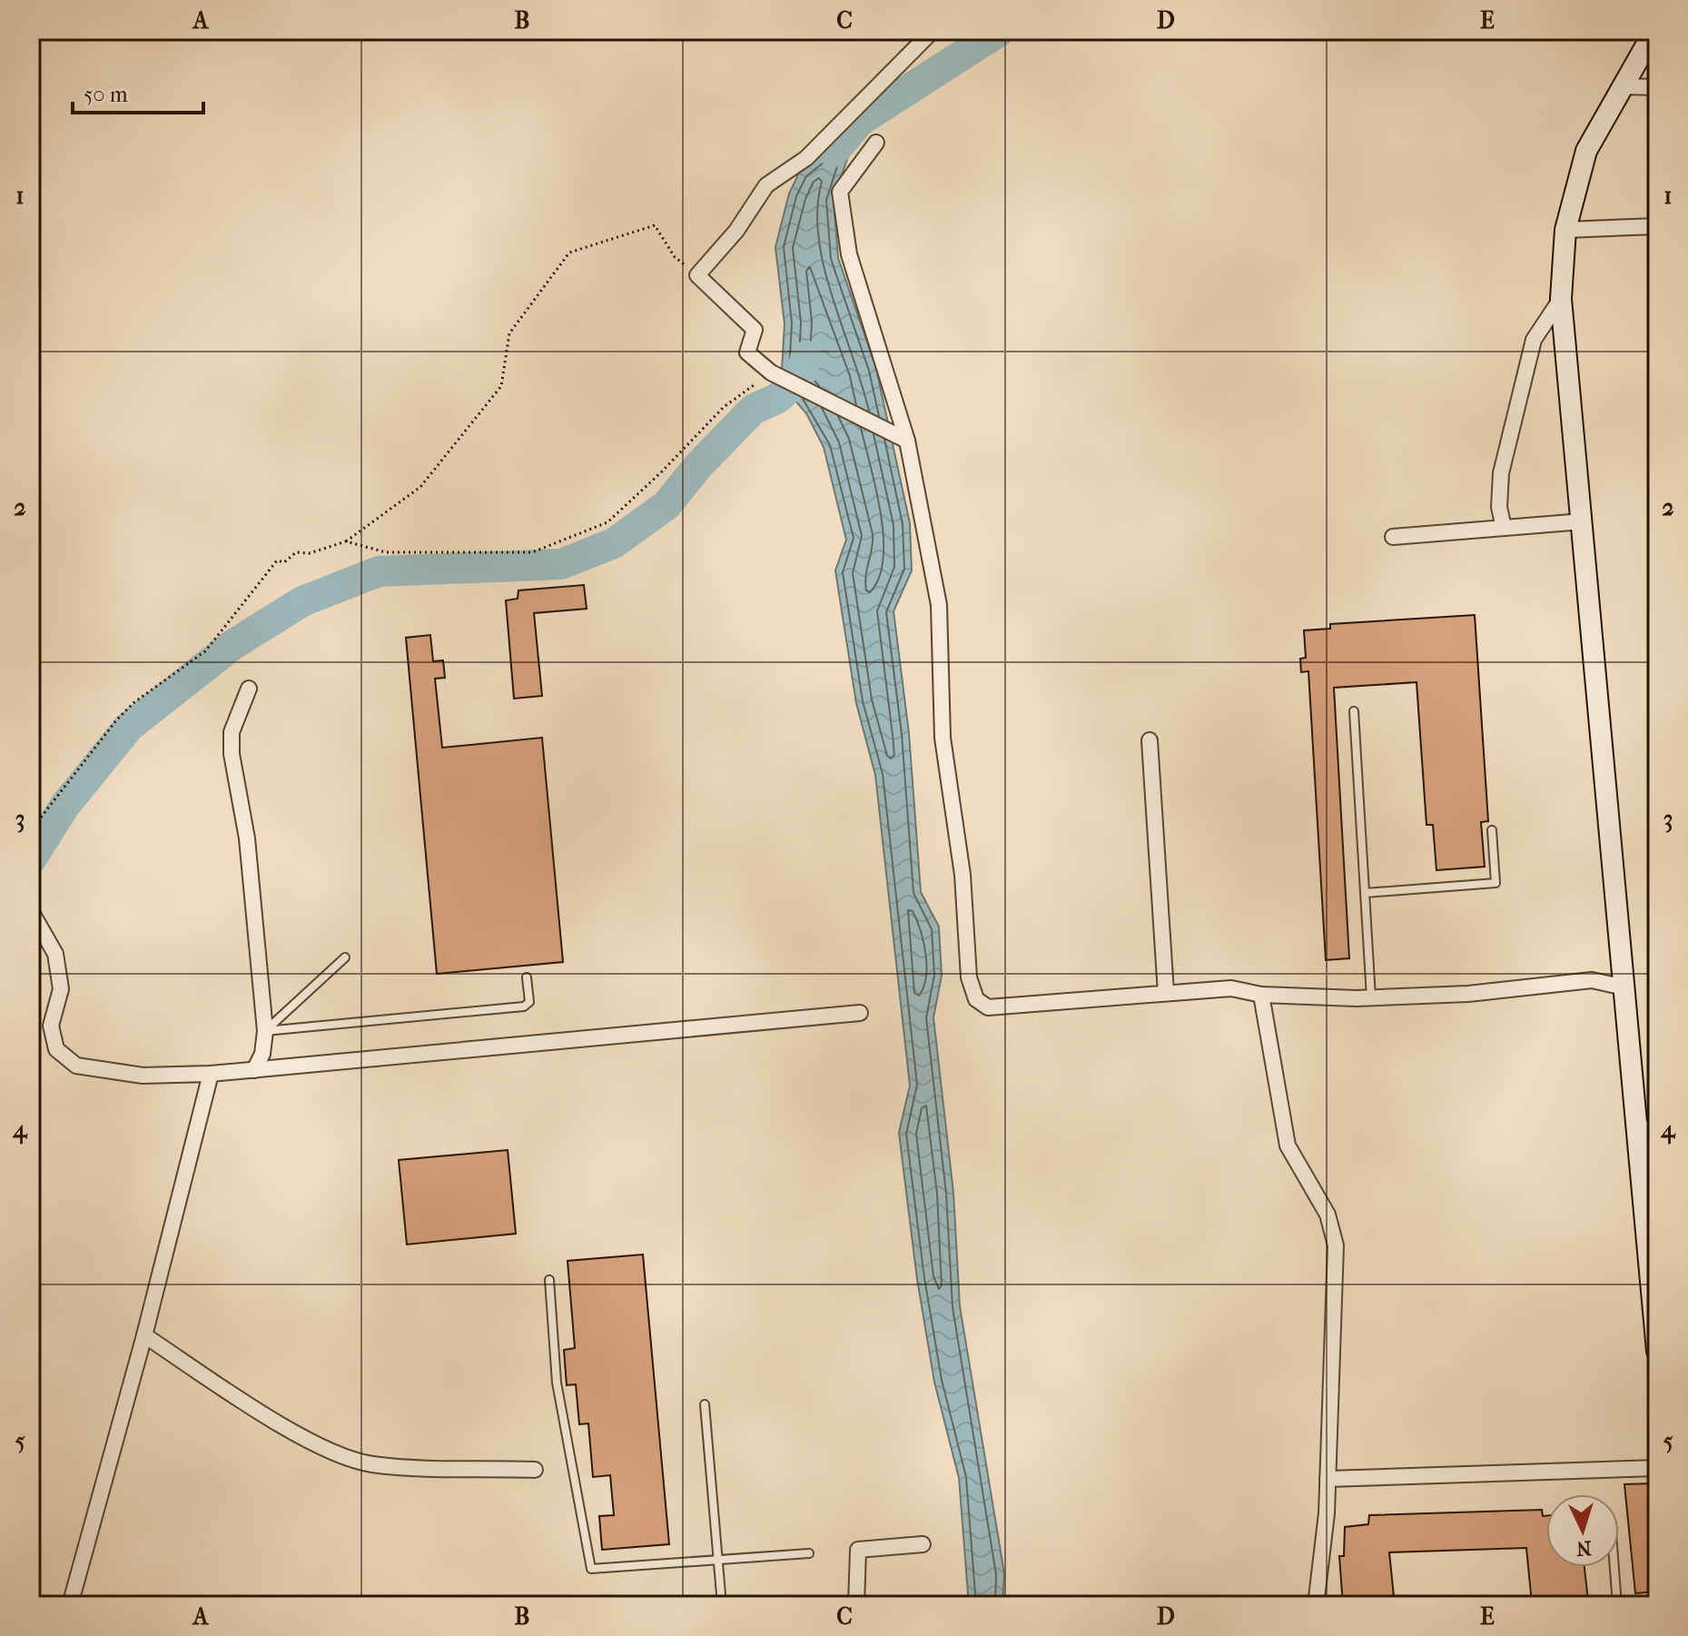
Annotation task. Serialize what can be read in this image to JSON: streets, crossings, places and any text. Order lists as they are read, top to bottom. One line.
{"scale_bar":"50 m","north":"bottom","grid":{"columns":["A","B","C","D","E"],"rows":["1","2","3","4","5"]}}
